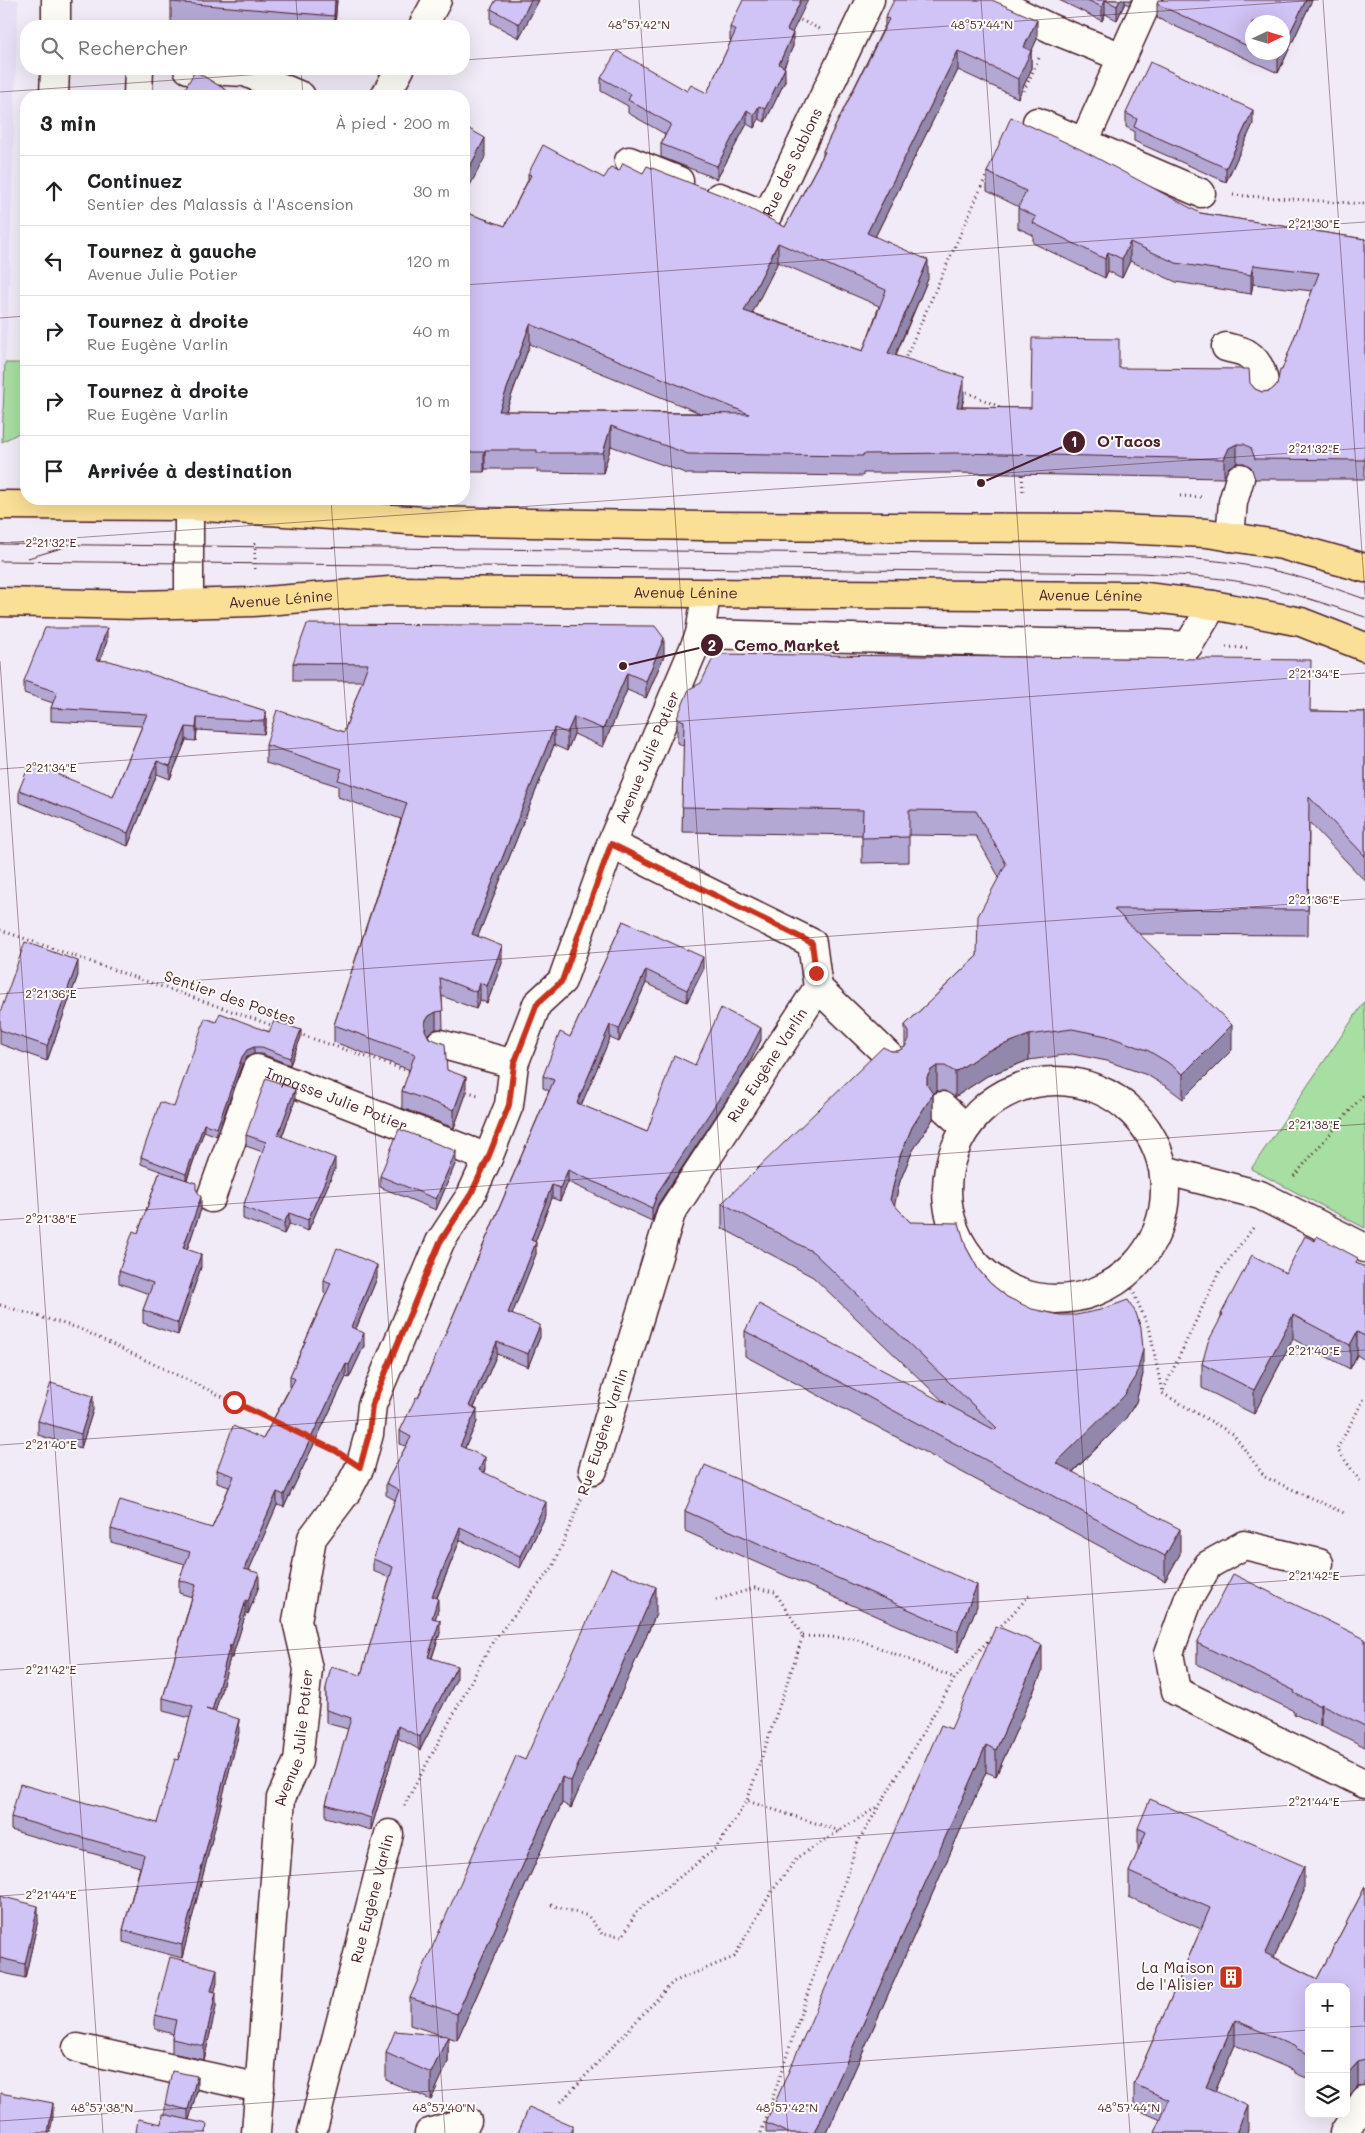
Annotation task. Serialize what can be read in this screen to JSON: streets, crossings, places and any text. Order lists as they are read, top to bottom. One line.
{"streets":{"main road":["Avenue Lénine"],"street":["Rue des Sablons","Avenue Julie Potier","Rue Eugène Varlin","Impasse Julie Potier"],"path":["Sentier des Postes"]},"crossings":[["Avenue Lénine","Avenue Julie Potier"],["Avenue Julie Potier","Impasse Julie Potier"]],"places":{"other":["O'Tacos","Cemo Market"],"building":["La Maison de l'Alisier"]},"north":"right","page":{"search":"Rechercher","heading":["3 min","À pied · 200 m"],"list":[["Continuez","Sentier des Malassis à l'Ascension","30 m"],["Tournez à gauche","Avenue Julie Potier","120 m"],["Tournez à droite","Rue Eugène Varlin","40 m"],["Tournez à droite","Rue Eugène Varlin","10 m"],"Arrivée à destination"],"map_buttons":["+","−"]},"coordinates":["48°57'42\"N","48°57'44\"N","2°21'30\"E","2°21'32\"E","2°21'34\"E","2°21'36\"E","2°21'38\"E","2°21'40\"E","2°21'42\"E","2°21'44\"E","48°57'38\"N","48°57'40\"N"]}
